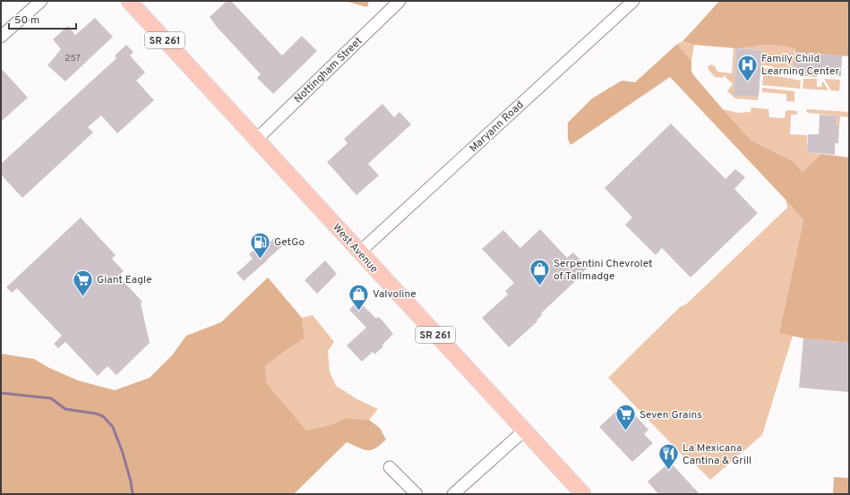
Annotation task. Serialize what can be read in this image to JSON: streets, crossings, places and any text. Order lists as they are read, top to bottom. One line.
{"streets":{"main road":["SR 261","West Avenue"],"street":["Nottingham Street","Maryann Road"]},"crossings":[["Nottingham Street","West Avenue"],["Maryann Road","West Avenue"]],"places":{"hospital":["Family Child Learning Center"],"fuel station":["GetGo"],"shop":["Serpentini Chevrolet of Tallmadge","Valvoline"],"supermarket":["Giant Eagle","Seven Grains"],"restaurant":["La Mexicana Cantina & Grill"]},"house_numbers":["257"],"scale_bar":"50 m"}
